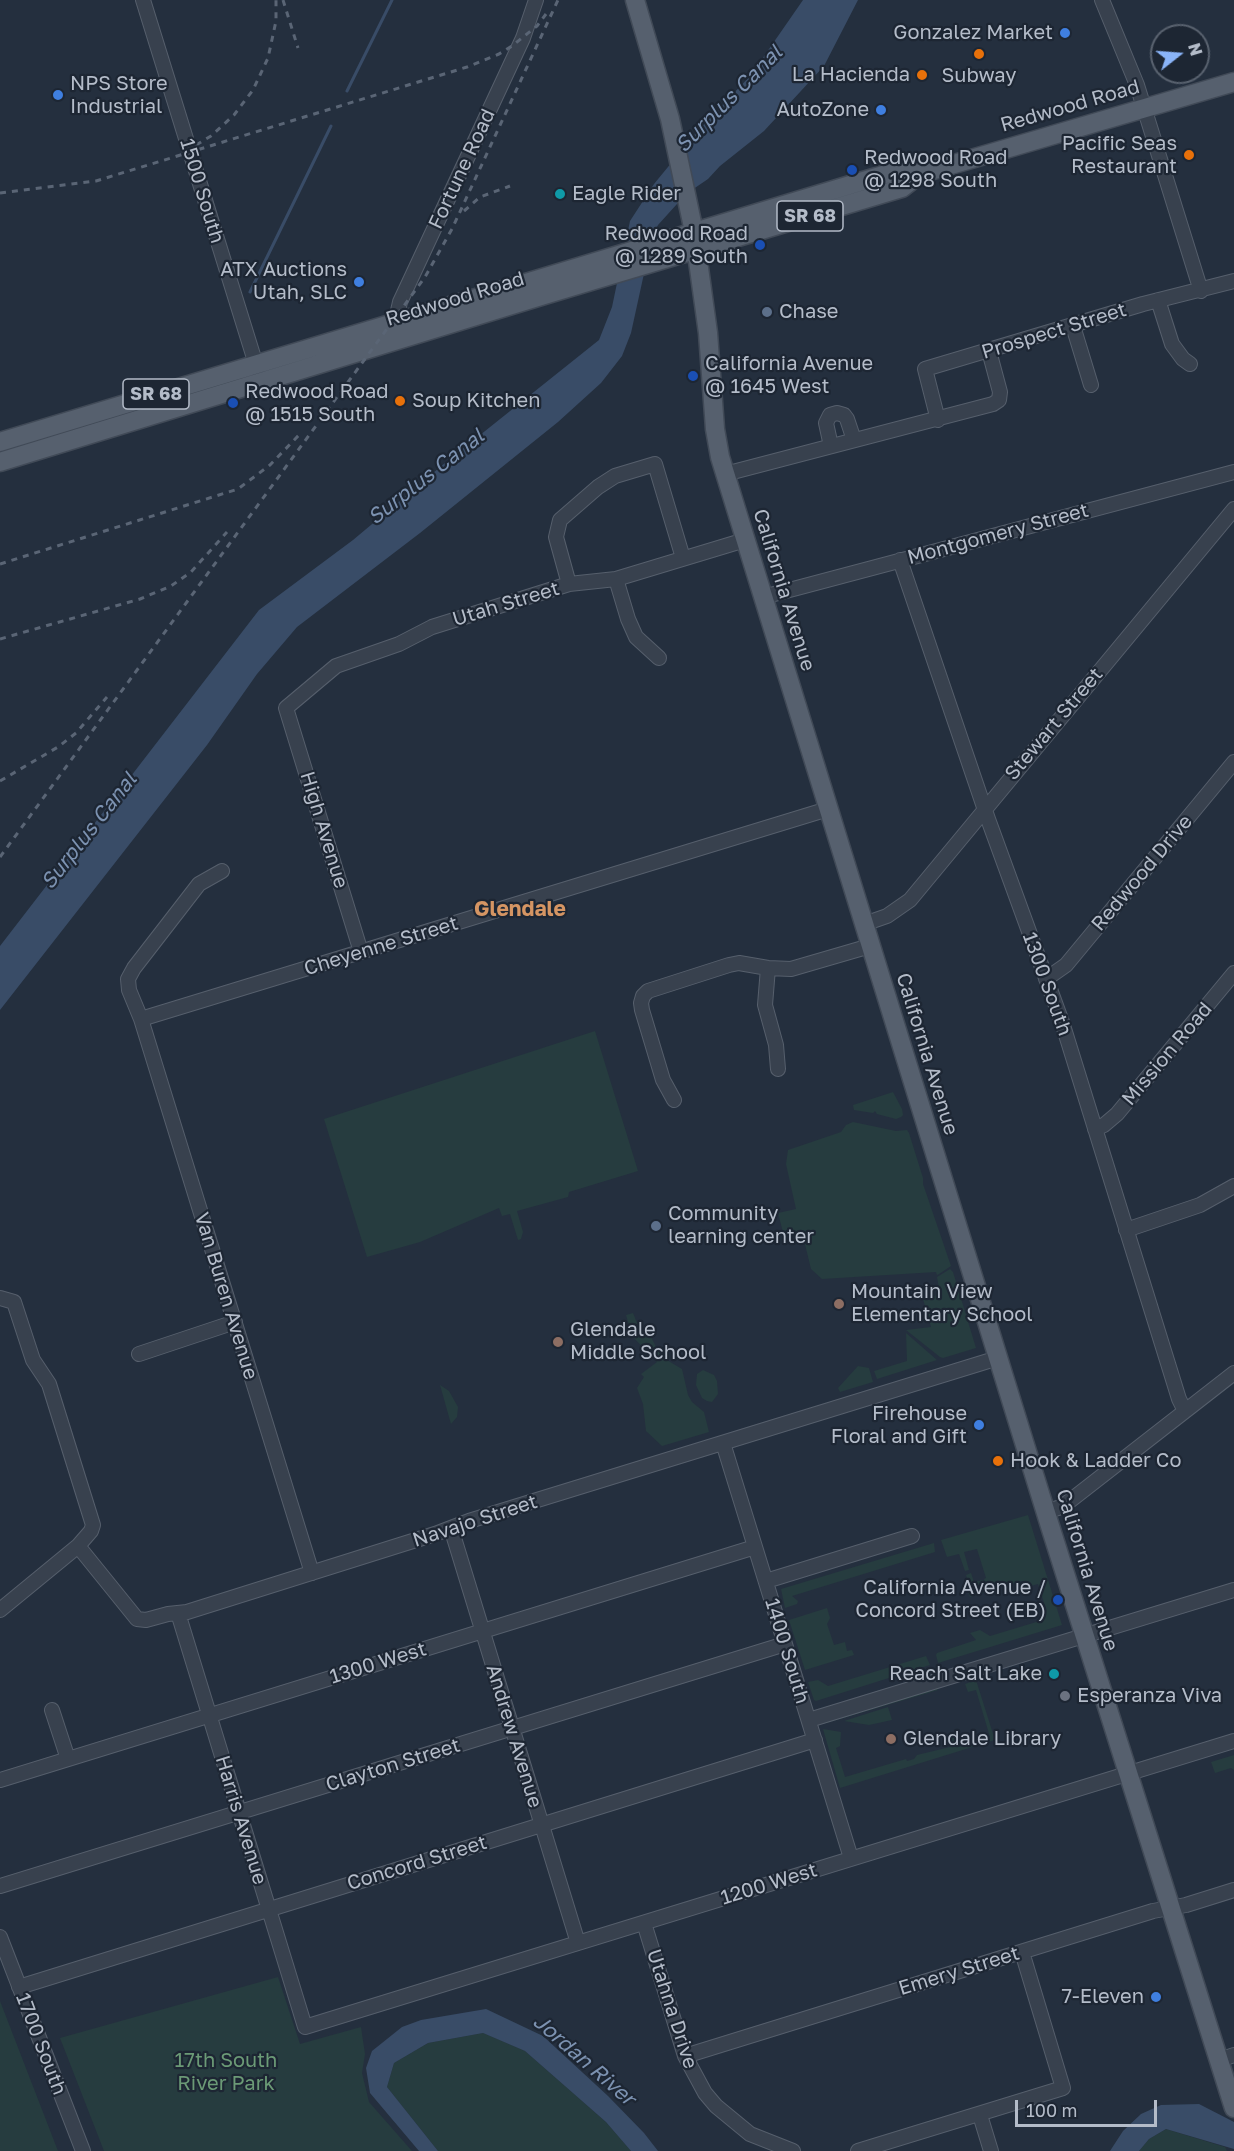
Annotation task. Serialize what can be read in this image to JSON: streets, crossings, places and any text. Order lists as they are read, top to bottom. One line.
{"streets":{"main road":["Redwood Road","SR 68","California Avenue"],"street":["Fortune Road","1500 South","Prospect Street","Montgomery Street","Utah Street","Stewart Street","High Avenue","Redwood Drive","Cheyenne Street","1300 South","Mission Road","Van Buren Avenue","Navajo Street","1400 South","1300 West","Andrew Avenue","Clayton Street","Harris Avenue","Concord Street","1200 West","Emery Street","Utahna Drive","1700 South"]},"crossings":[["Redwood Road","Fortune Road"],["Redwood Road","1500 South"],["Redwood Road","California Avenue"],["Montgomery Street","California Avenue"],["Montgomery Street","1300 South"],["California Avenue","Utah Street"],["California Avenue","Stewart Street"],["California Avenue","Cheyenne Street"],["California Avenue","Navajo Street"],["California Avenue","1200 West"],["California Avenue","Emery Street"],["Utah Street","High Avenue"],["Stewart Street","1300 South"],["High Avenue","Cheyenne Street"],["Redwood Drive","1300 South"],["Cheyenne Street","Van Buren Avenue"],["1300 South","Mission Road"],["Van Buren Avenue","Navajo Street"],["Navajo Street","1400 South"],["Navajo Street","Andrew Avenue"],["Navajo Street","Harris Avenue"],["1400 South","1300 West"],["1400 South","Clayton Street"],["1400 South","Concord Street"],["1400 South","1200 West"],["1300 West","Andrew Avenue"],["1300 West","Harris Avenue"],["Andrew Avenue","Clayton Street"],["Andrew Avenue","Concord Street"],["Andrew Avenue","1200 West"],["Clayton Street","Harris Avenue"],["Harris Avenue","Concord Street"],["Harris Avenue","1200 West"],["Concord Street","1700 South"],["1200 West","Utahna Drive"],["Emery Street","Utahna Drive"]],"districts":["Glendale"],"water":["Surplus Canal","Jordan River"],"parks":["17th South River Park"],"places":["Gonzalez Market","Subway","La Hacienda","NPS Store Industrial","AutoZone","Pacific Seas Restaurant","Redwood Road @ 1298 South","Eagle Rider","Redwood Road @ 1289 South","ATX Auctions Utah, SLC","Chase","California Avenue @ 1645 West","Soup Kitchen","Redwood Road @ 1515 South","Community learning center","Mountain View Elementary School","Glendale Middle School","Firehouse Floral and Gift","Hook & Ladder Co","California Avenue / Concord Street (EB)","Reach Salt Lake","Esperanza Viva","Glendale Library","7-Eleven"],"scale_bar":"100 m","north":"right"}
